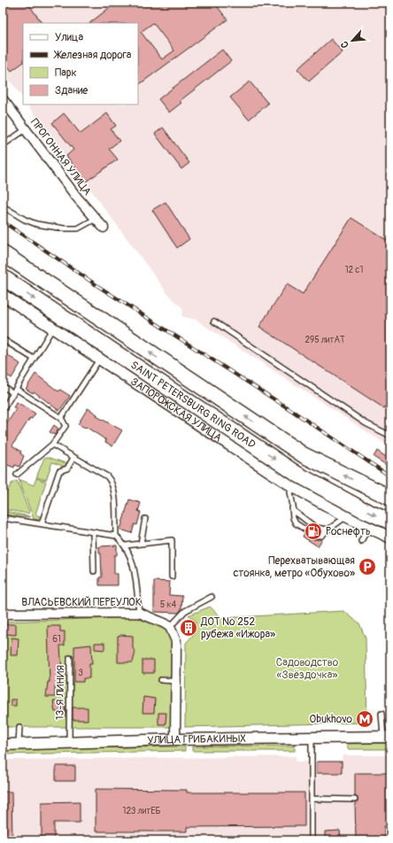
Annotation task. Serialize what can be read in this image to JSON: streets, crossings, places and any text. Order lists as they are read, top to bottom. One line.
{"streets":{"highway":["SAINT PETERSBURG RING ROAD"],"street":["ПРОГОННАЯ УЛИЦА","ЗАПОРОЖСКАЯ УЛИЦА","ВЛАСЬЕВСКИЙ ПЕРЕУЛОК","УЛИЦА ГРИБАКИНЫХ"],"lane":["13-Я ЛИНИЯ"]},"crossings":[["SAINT PETERSBURG RING ROAD","ЗАПОРОЖСКАЯ УЛИЦА"],["13-Я ЛИНИЯ","УЛИЦА ГРИБАКИНЫХ"]],"parks":["Садоводство «Звёздочка»"],"places":{"fuel station":["Роснефть"],"parking":["Перехватывающая стоянка, метро «Обухово»"],"building":["ДОТ № 252 рубежа «Ижора»"],"metro station":["Obukhovo"]},"house_numbers":["12 с1","295 литАТ","5 к4","61","3","123 литЕБ"],"legend":["Улица","Железная дорога","Парк","Здание"],"north":"bottom left"}
